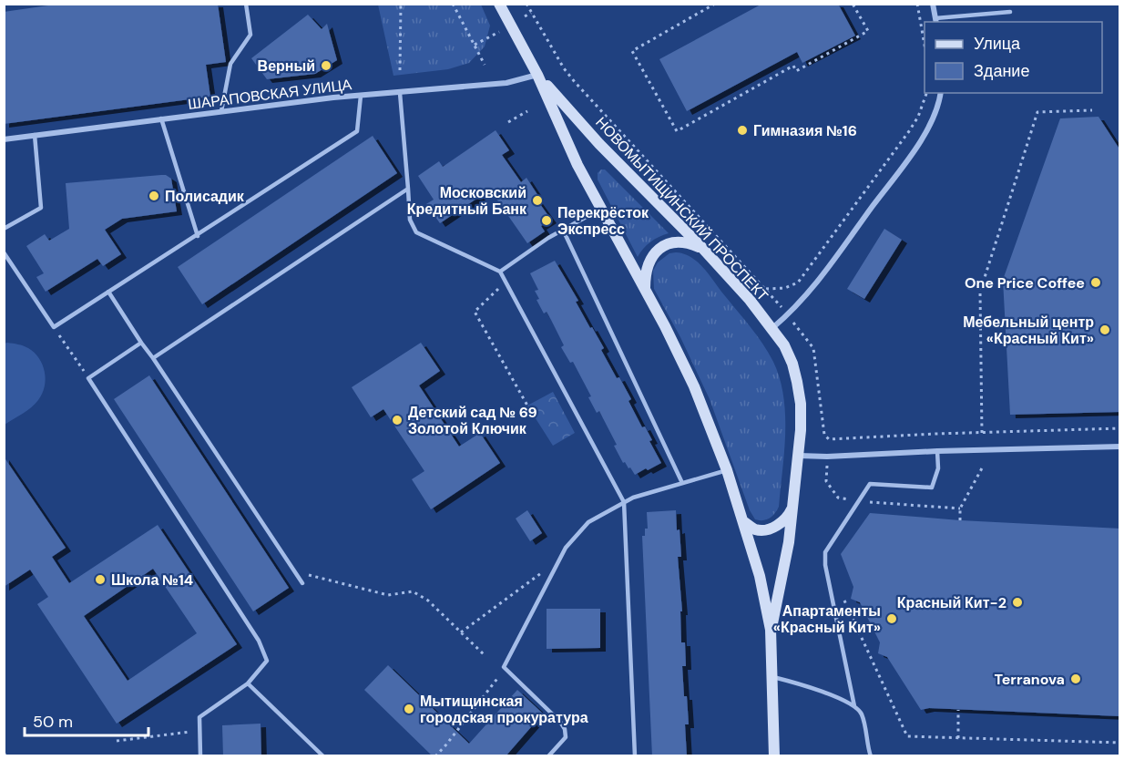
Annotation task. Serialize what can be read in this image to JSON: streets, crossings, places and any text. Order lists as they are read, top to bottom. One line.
{"streets":{"main road":["НОВОМЫТИЩИНСКИЙ ПРОСПЕКТ"],"street":["ШАРАПОВСКАЯ УЛИЦА"]},"crossings":[["ШАРАПОВСКАЯ УЛИЦА","НОВОМЫТИЩИНСКИЙ ПРОСПЕКТ"]],"places":["Верный","Гимназия №16","Полисадик","Московский Кредитный Банк","Перекрёсток Экспресс","One Price Coffee","Мебельный центр «Красный Кит»","Детский сад № 69 Золотой Ключик","Школа №14","Красный Кит-2","Апартаменты «Красный Кит»","Terranova","Мытищинская городская прокуратура"],"legend":["Улица","Здание"],"scale_bar":"50 m"}
